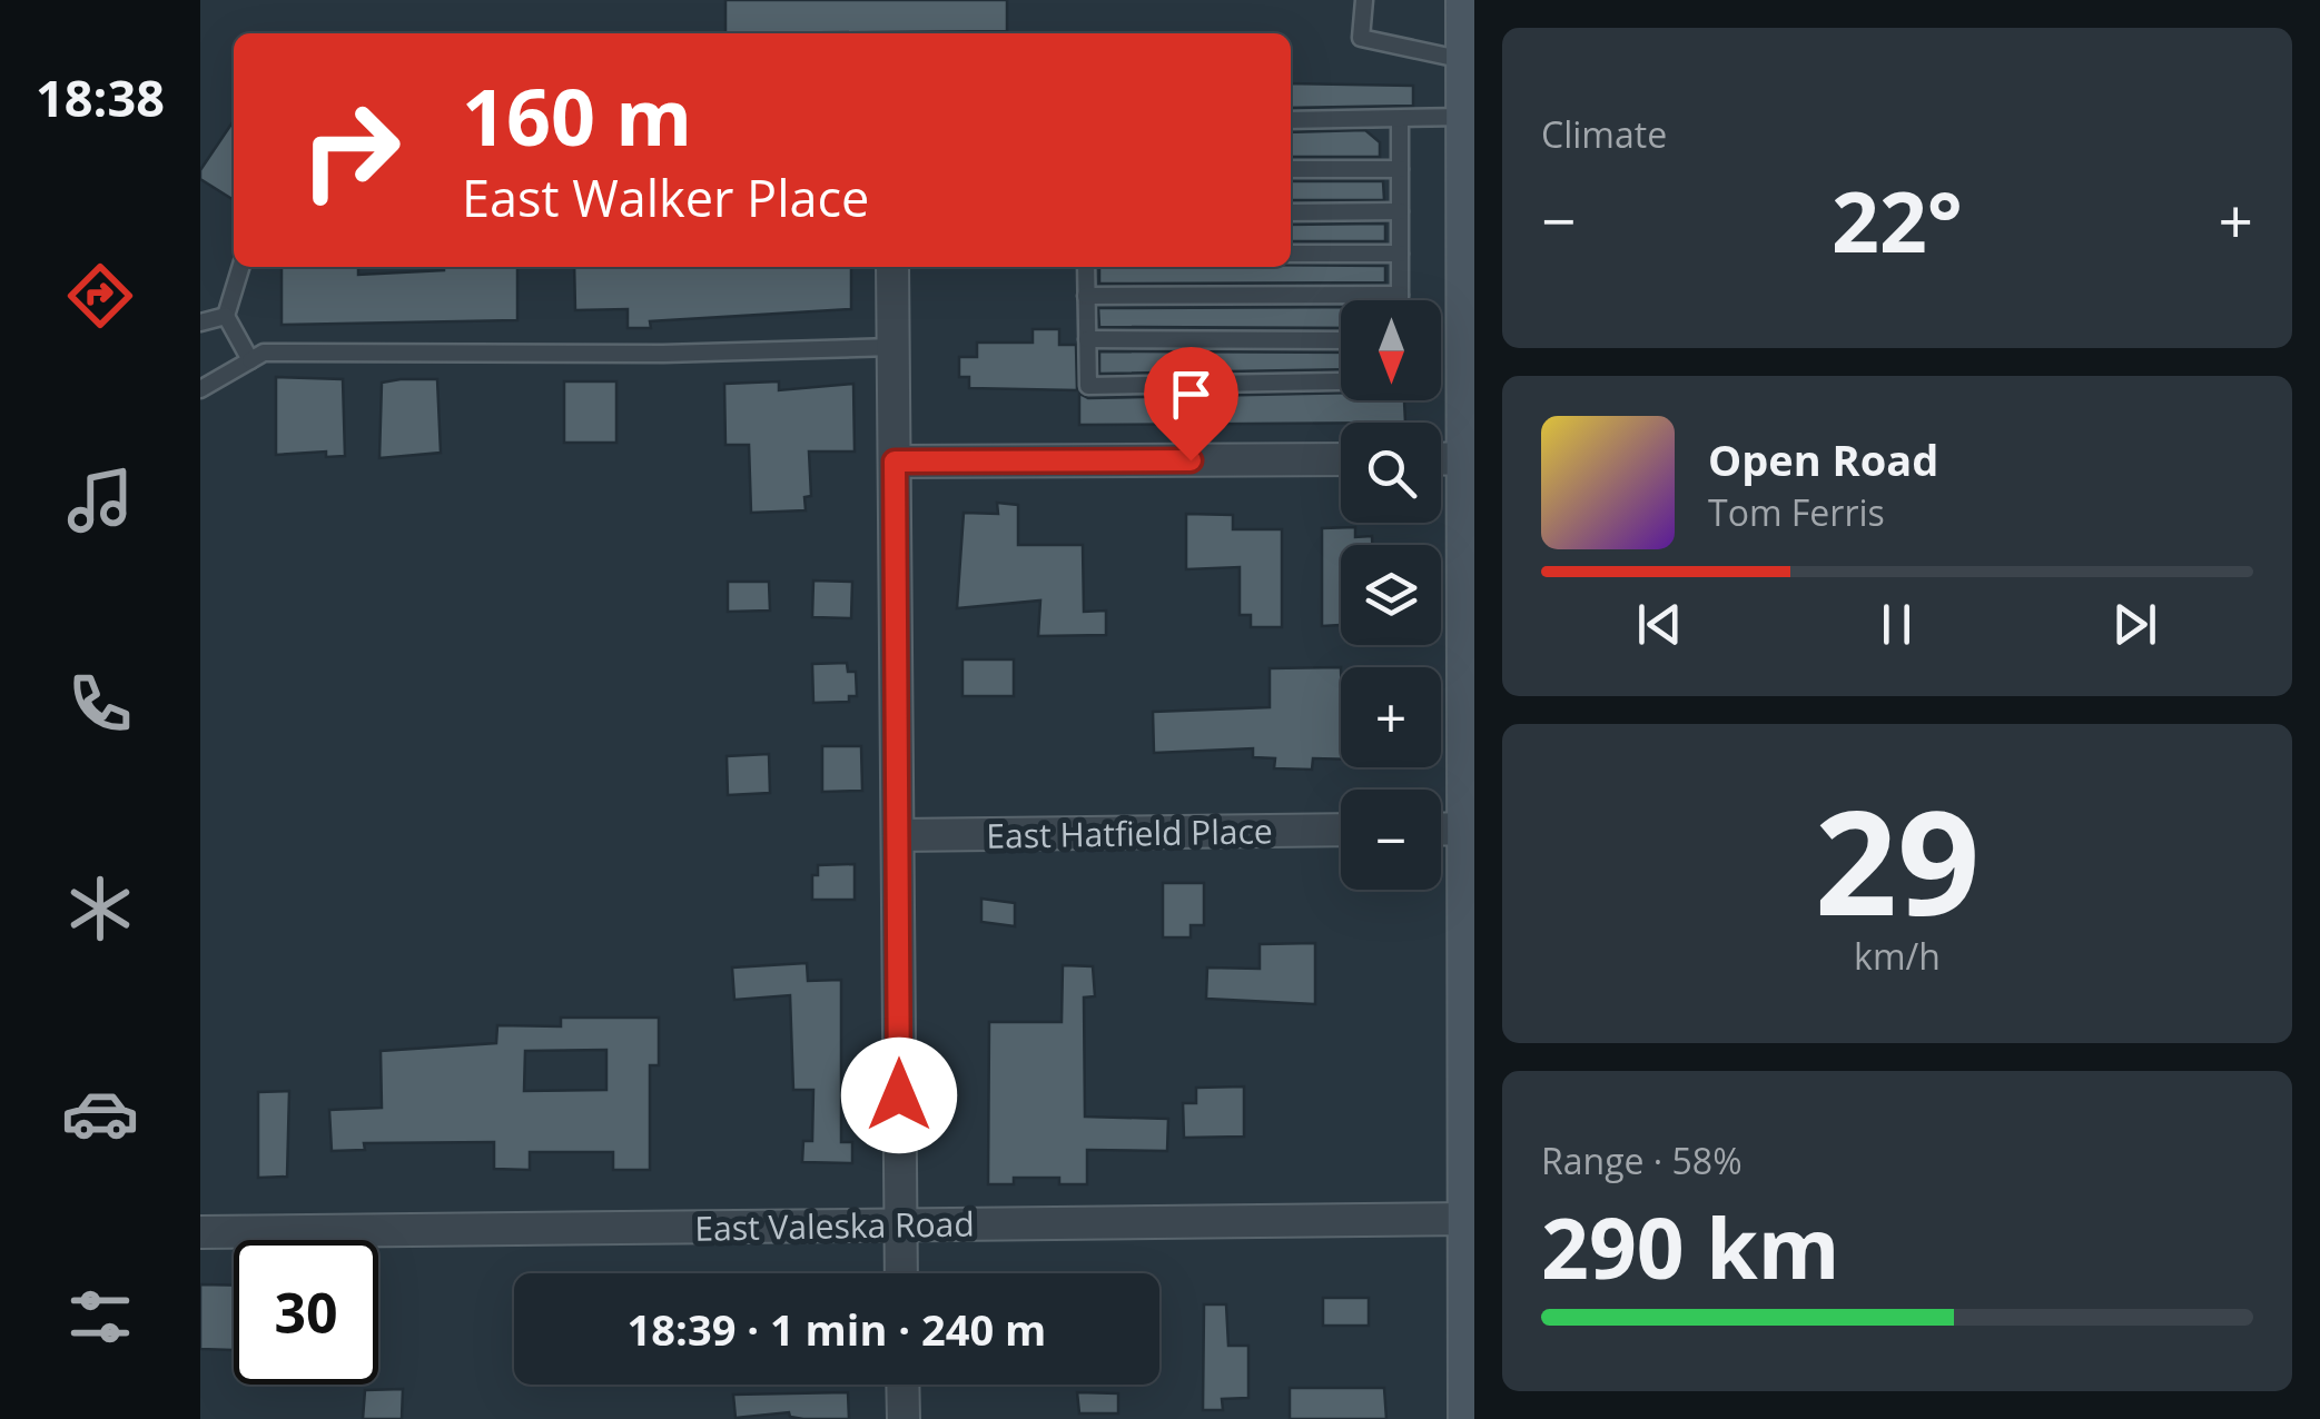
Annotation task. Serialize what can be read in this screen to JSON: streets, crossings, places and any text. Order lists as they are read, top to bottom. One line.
{"streets":{"street":["East Hatfield Place","East Valeska Road"]},"north":"bottom","page":{"tabs":"18:38","tile":["Climate",["29","km/h"],["Range · 58%","290 km"]],"turn":["160 m","East Walker Place"],"heat":["−","22°","+"],"map_buttons":["+","−"],"song":["Open Road","Tom Ferris"],"limit":"30","trip":"18:39 · 1 min · 240 m"}}
